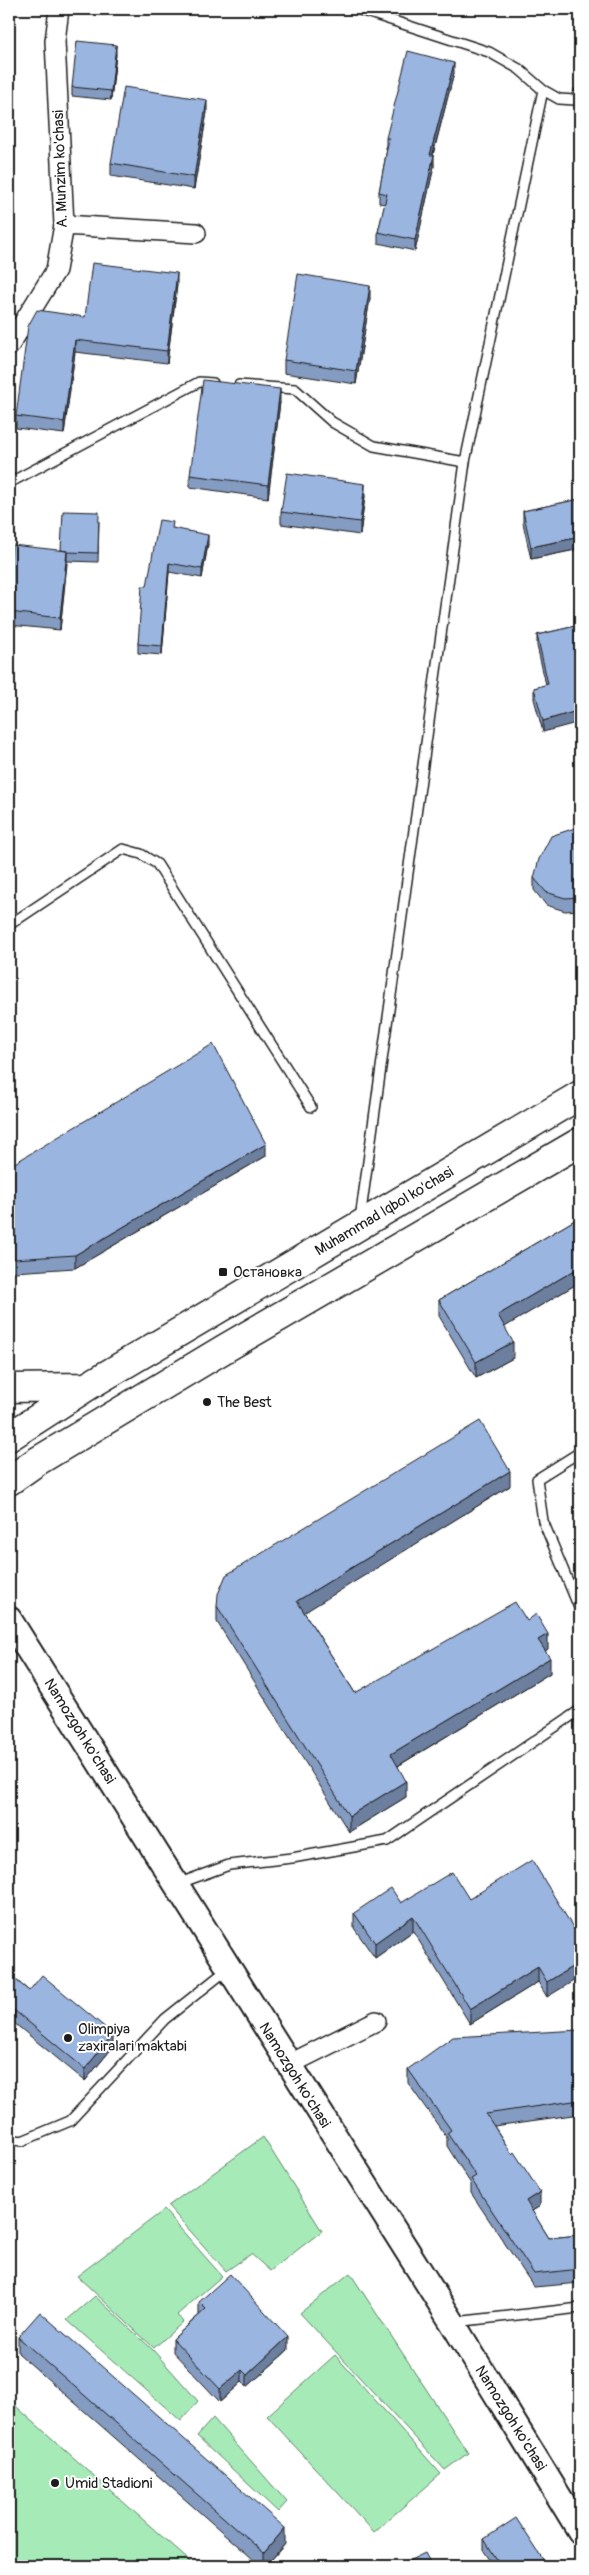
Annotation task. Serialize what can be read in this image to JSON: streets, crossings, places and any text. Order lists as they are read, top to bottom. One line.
{"streets":{"main road":["Muhammad Iqbol ko'chasi"],"street":["A. Munzim ko'chasi","Namozgoh ko'chasi"]},"places":{"transit":["Остановка"],"other":["The Best","Olimpiya zaxiralari maktabi","Umid Stadioni"]}}
